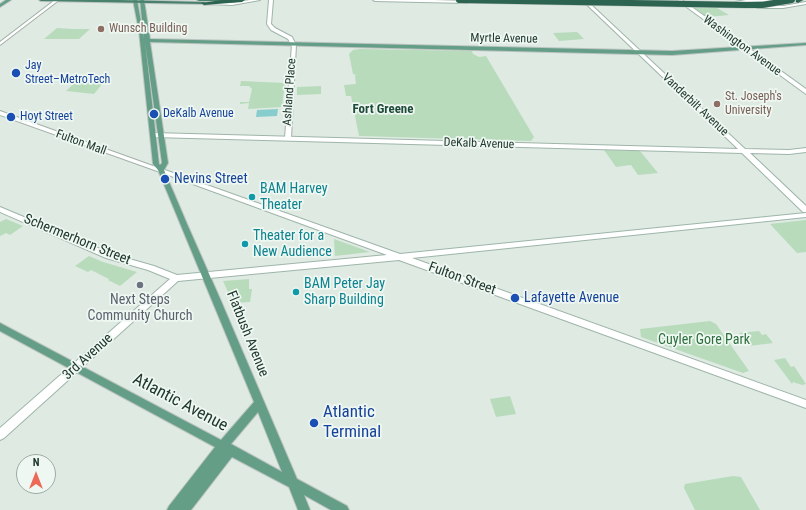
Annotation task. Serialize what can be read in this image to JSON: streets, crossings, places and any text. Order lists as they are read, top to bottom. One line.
{"streets":{"main road":["Myrtle Avenue","Washington Avenue","Vanderbilt Avenue","DeKalb Avenue","Schermerhorn Street","Fulton Street","Flatbush Avenue","3rd Avenue","Atlantic Avenue"],"street":["Ashland Place","Fulton Mall"]},"crossings":[["Myrtle Avenue","Washington Avenue"],["Myrtle Avenue","Ashland Place"],["Myrtle Avenue","Vanderbilt Avenue"],["Myrtle Avenue","Flatbush Avenue"],["Ashland Place","DeKalb Avenue"],["Vanderbilt Avenue","DeKalb Avenue"],["Fulton Mall","Fulton Street"],["Fulton Mall","Flatbush Avenue"],["DeKalb Avenue","Flatbush Avenue"],["Schermerhorn Street","3rd Avenue"],["Fulton Street","Flatbush Avenue"],["Flatbush Avenue","Atlantic Avenue"],["3rd Avenue","Atlantic Avenue"]],"districts":["Fort Greene"],"parks":["Cuyler Gore Park"],"places":["Wunsch Building","Jay Street–MetroTech","St. Joseph's University","DeKalb Avenue","Hoyt Street","Nevins Street","BAM Harvey Theater","Theater for a New Audience","Next Steps Community Church","BAM Peter Jay Sharp Building","Lafayette Avenue","Atlantic Terminal"],"north":"top"}
